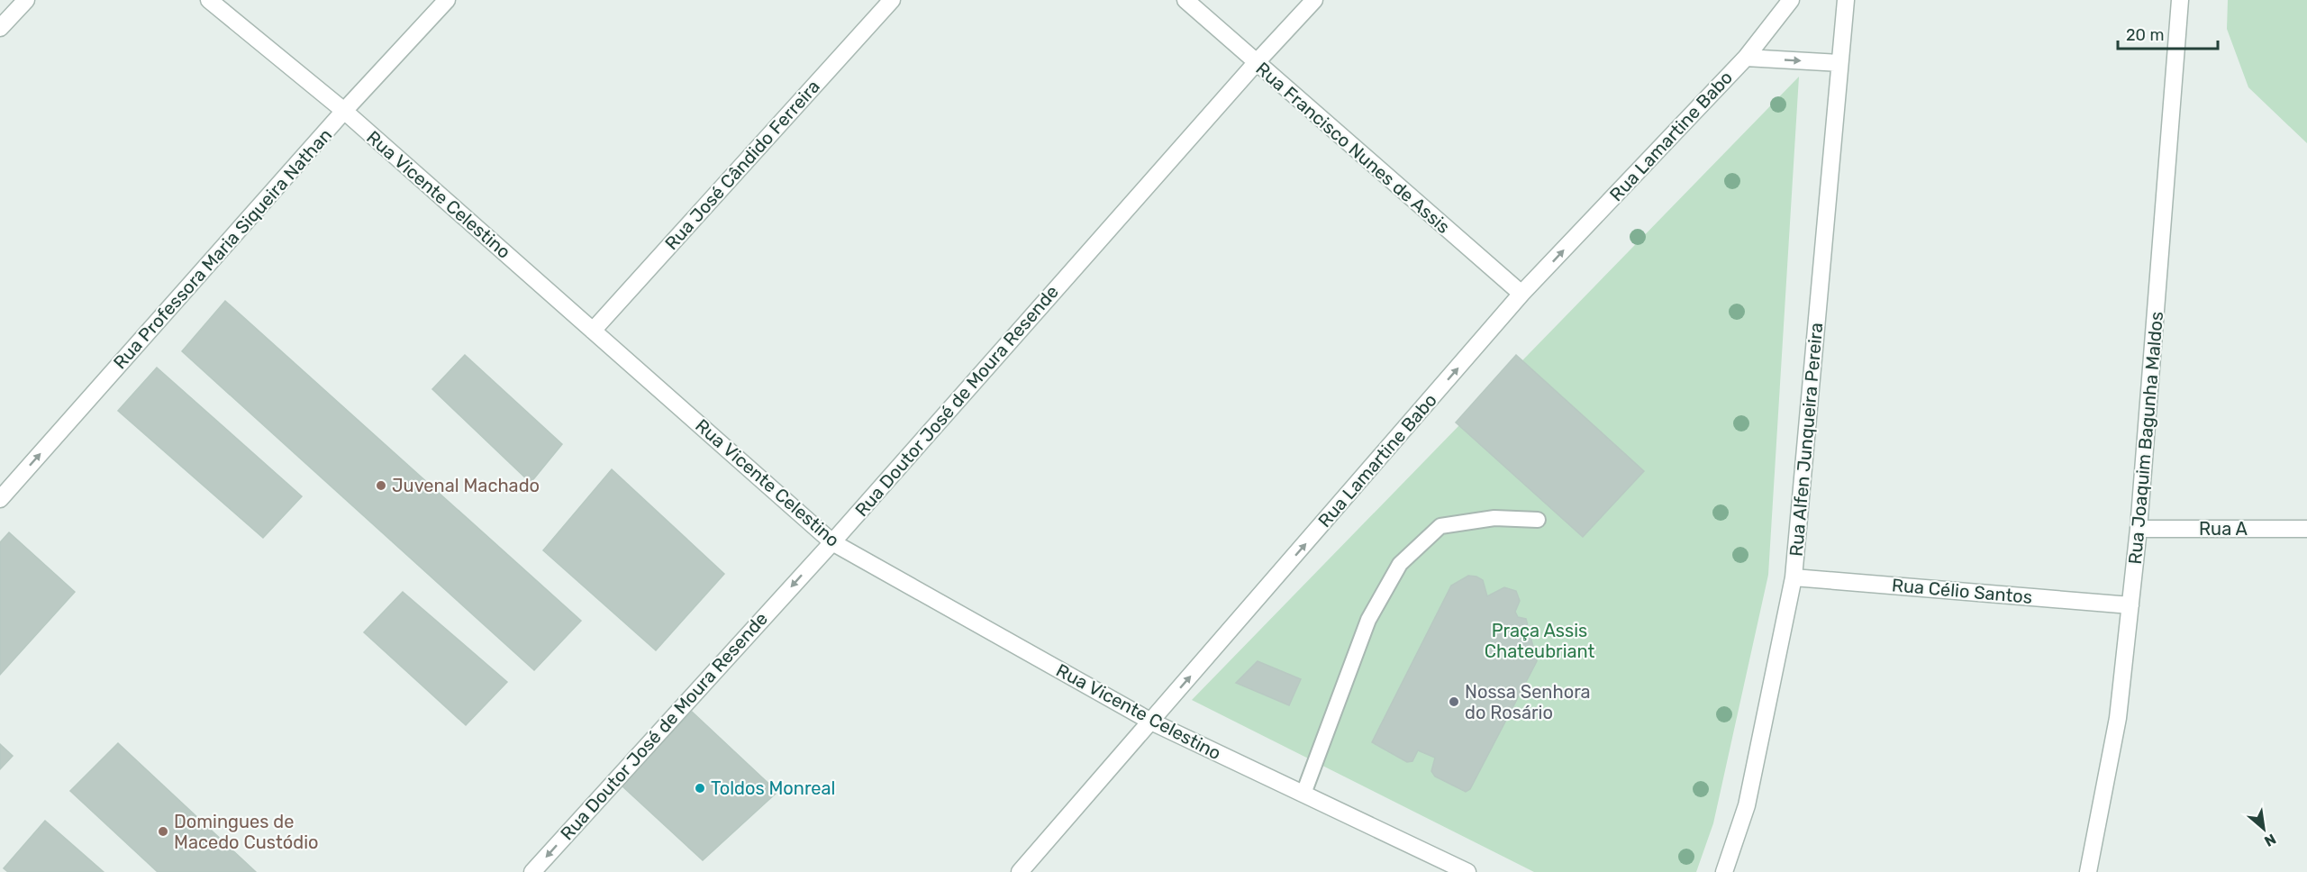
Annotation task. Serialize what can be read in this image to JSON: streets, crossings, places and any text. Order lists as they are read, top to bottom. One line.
{"streets":{"street":["Rua Lamartine Babo","Rua Francisco Nunes de Assis","Rua José Cândido Ferreira","Rua Vicente Celestino","Rua Professora Maria Siqueira Nathan","Rua Doutor José de Moura Resende","Rua Joaquim Bagunha Maldos","Rua Alfen Junqueira Pereira","Rua A","Rua Célio Santos"]},"crossings":[["Rua Lamartine Babo","Rua Francisco Nunes de Assis"],["Rua Lamartine Babo","Rua Vicente Celestino"],["Rua Lamartine Babo","Rua Alfen Junqueira Pereira"],["Rua Francisco Nunes de Assis","Rua Doutor José de Moura Resende"],["Rua José Cândido Ferreira","Rua Vicente Celestino"],["Rua Vicente Celestino","Rua Professora Maria Siqueira Nathan"],["Rua Vicente Celestino","Rua Doutor José de Moura Resende"],["Rua Joaquim Bagunha Maldos","Rua A"],["Rua Joaquim Bagunha Maldos","Rua Célio Santos"],["Rua Alfen Junqueira Pereira","Rua Célio Santos"]],"one_way":["Rua Lamartine Babo","Rua Professora Maria Siqueira Nathan","Rua Doutor José de Moura Resende"],"parks":["Praça Assis Chateubriant"],"places":["Juvenal Machado","Nossa Senhora do Rosário","Toldos Monreal","Domingues de Macedo Custódio"],"scale_bar":"20 m","north":"bottom right"}
